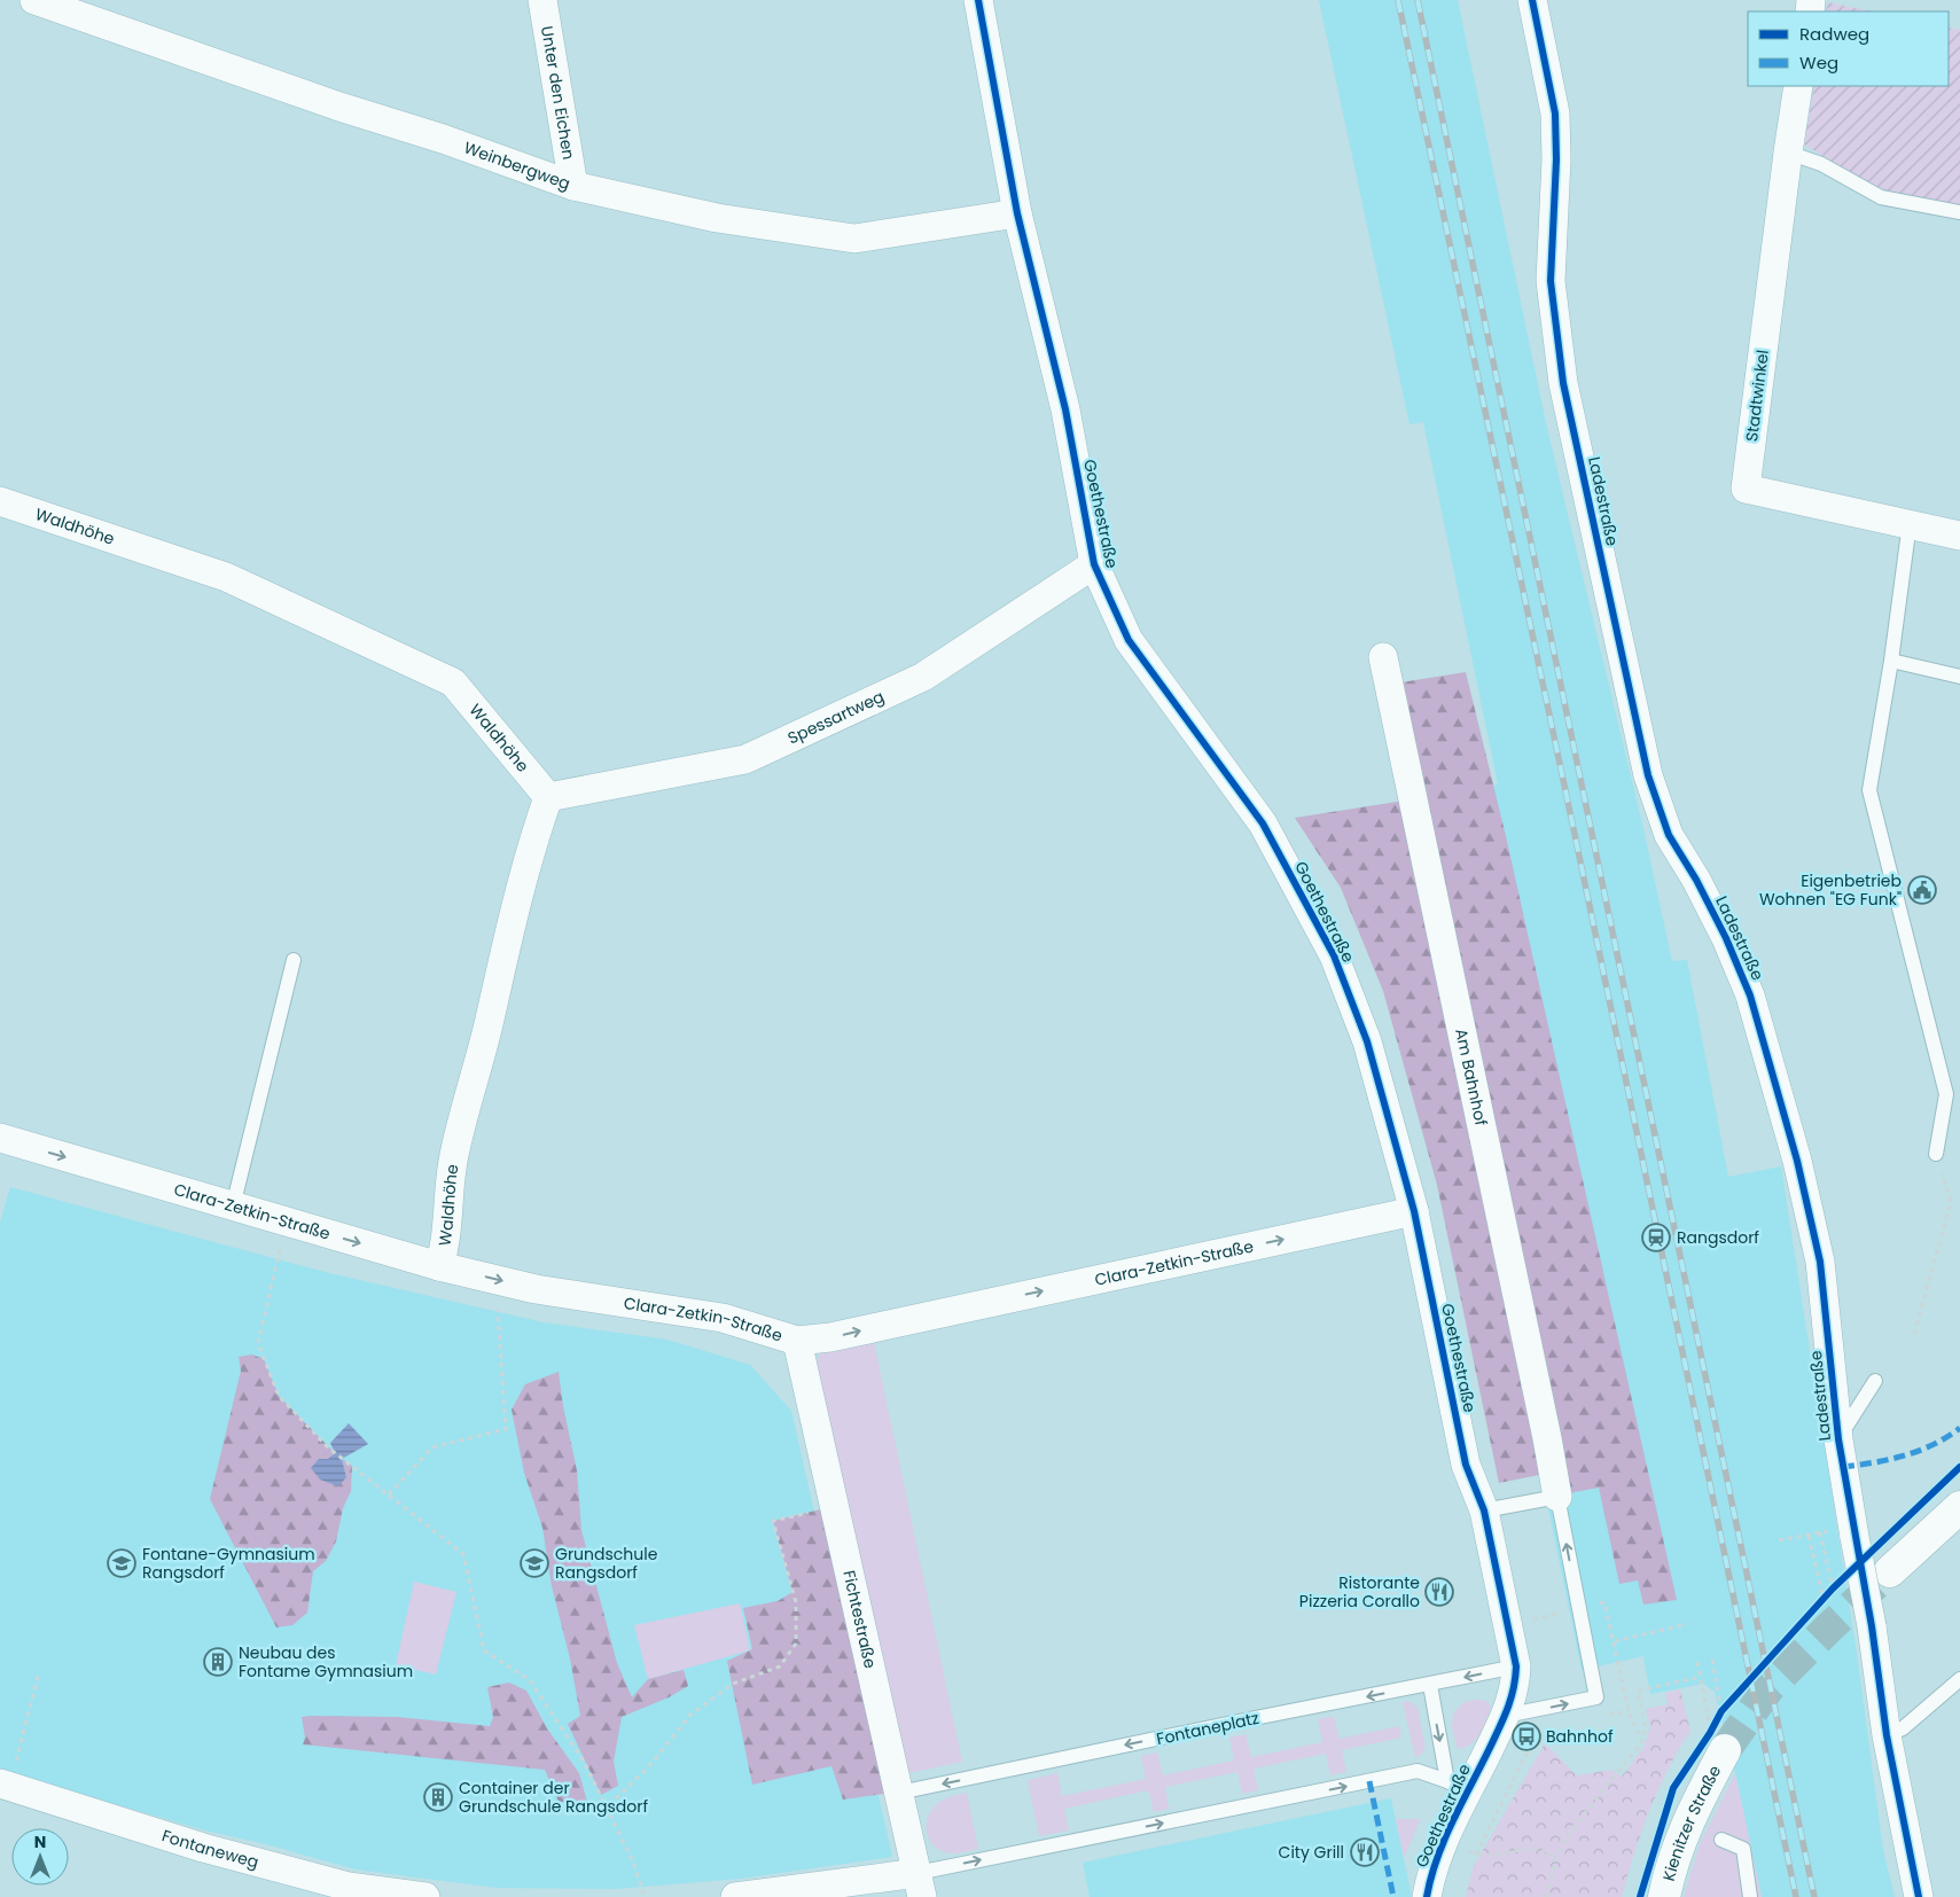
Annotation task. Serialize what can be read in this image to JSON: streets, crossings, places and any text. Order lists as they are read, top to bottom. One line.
{"streets":{"street":["Unter den Eichen","Weinbergweg","Stadtwinkel","Ladestraße","Goethestraße","Waldhöhe","Spessartweg","Am Bahnhof","Clara-Zetkin-Straße","Fichtestraße","Kienitzer Straße","Fontaneweg"],"lane":["Fontaneplatz"]},"crossings":[["Unter den Eichen","Weinbergweg"],["Weinbergweg","Goethestraße"],["Goethestraße","Spessartweg"],["Goethestraße","Clara-Zetkin-Straße"],["Goethestraße","Fontaneplatz"],["Waldhöhe","Spessartweg"],["Waldhöhe","Clara-Zetkin-Straße"],["Clara-Zetkin-Straße","Fichtestraße"],["Fichtestraße","Fontaneplatz"]],"one_way":["Clara-Zetkin-Straße"],"places":{"public building":["Eigenbetrieb Wohnen \"EG Funk\""],"station":["Rangsdorf"],"school or university":["Fontane-Gymnasium Rangsdorf","Grundschule Rangsdorf"],"restaurant":["Ristorante Pizzeria Corallo","City Grill"],"building":["Neubau des Fontame Gymnasium","Container der Grundschule Rangsdorf"],"bus stop":["Bahnhof"]},"legend":["Radweg","Weg"],"north":"top"}
